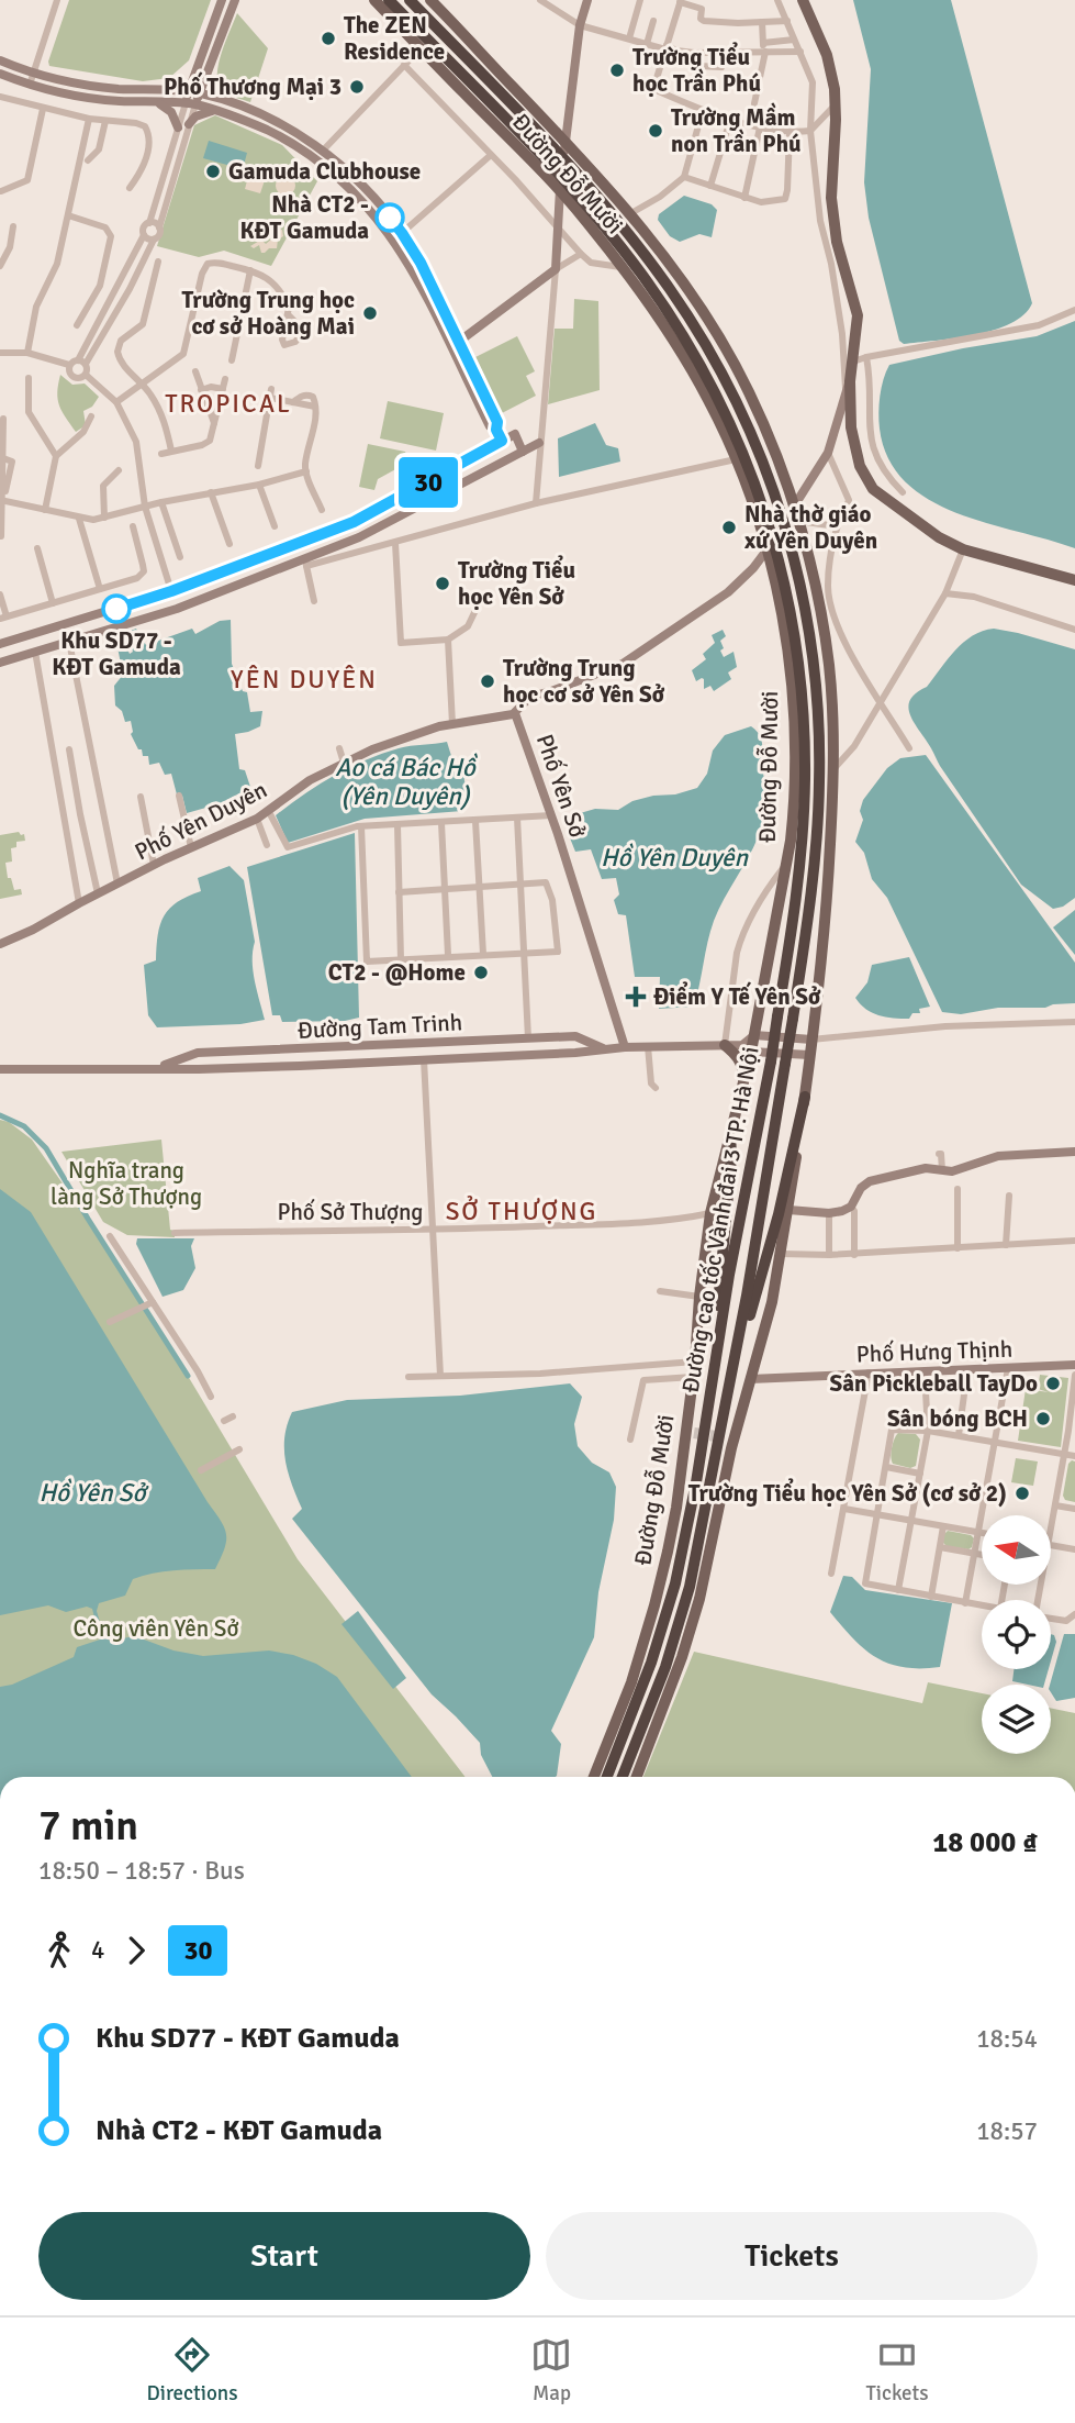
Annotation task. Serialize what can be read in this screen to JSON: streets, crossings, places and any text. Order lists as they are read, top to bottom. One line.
{"streets":{"highway":["Đường cao tốc Vành đai 3 TP. Hà Nội"],"main road":["Đường Đỗ Mười"],"street":["Phố Yên Sở","Phố Yên Duyên","Đường Tam Trinh","Phố Sở Thượng","Phố Hưng Thịnh"]},"crossings":[["Đường Đỗ Mười","Phố Yên Duyên"],["Đường Đỗ Mười","Đường Tam Trinh"],["Đường Đỗ Mười","Phố Sở Thượng"],["Đường Đỗ Mười","Phố Hưng Thịnh"],["Phố Yên Sở","Phố Yên Duyên"],["Phố Yên Sở","Đường Tam Trinh"]],"districts":["TROPICAL","YÊN DUYÊN","SỞ THƯỢNG"],"water":["Ao cá Bác Hồ (Yên Duyên)","Hồ Yên Duyên","Hồ Yên Sở"],"parks":["Nghĩa trang làng Sở Thượng","Công viên Yên Sở"],"places":{"other":["The ZEN Residence","Trường Tiểu học Trần Phú","Phố Thương Mại 3","Trường Mầm non Trần Phú","Gamuda Clubhouse","Nhà CT2 - KĐT Gamuda","Trường Trung học cơ sở Hoàng Mai","Nhà thờ giáo xứ Yên Duyên","Trường Tiểu học Yên Sở","Khu SD77 - KĐT Gamuda","Trường Trung học cơ sở Yên Sở","CT2 - @Home","Sân Pickleball TayDo","Sân bóng BCH","Trường Tiểu học Yên Sở (cơ sở 2)"],"health":["Điểm Y Tế Yên Sở"]},"lines":["bus line 30"],"north":"left","page":{"on_map":"30","heading":["7 min","18:50 – 18:57 · Bus","18 000 ₫"],"legs":["4","30"],"list":[{"name":"Khu SD77 - KĐT Gamuda","value":"18:54"},{"name":"Nhà CT2 - KĐT Gamuda","value":"18:57"}],"buttons":["Start","Tickets"],"tabs":["Directions","Map","Tickets"]}}
